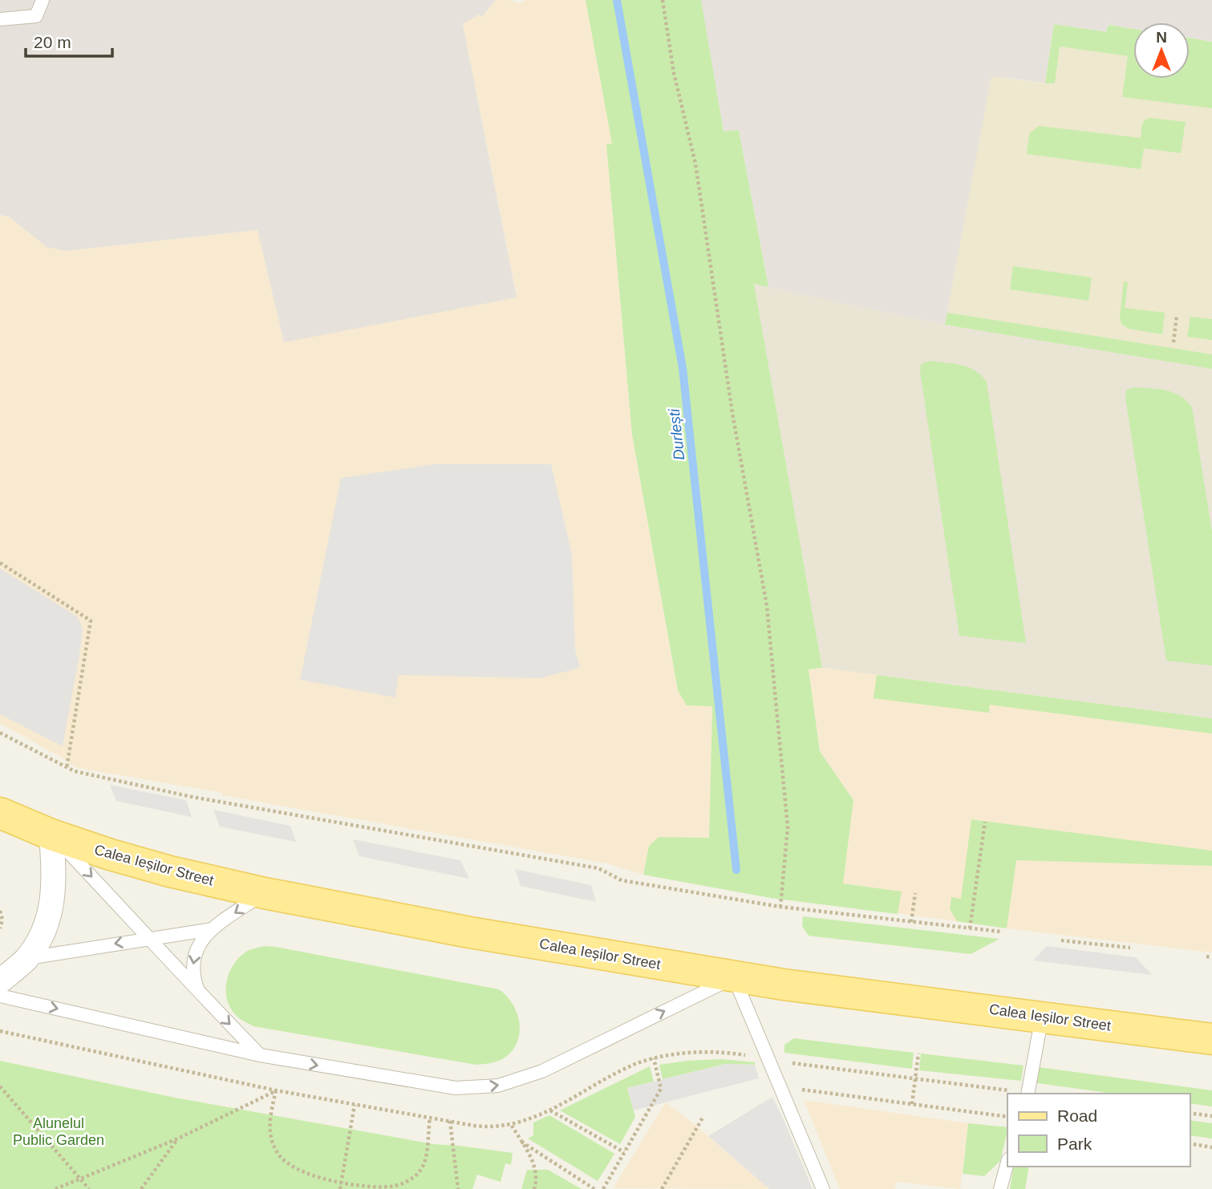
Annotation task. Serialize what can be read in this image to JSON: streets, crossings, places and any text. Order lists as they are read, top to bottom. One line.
{"streets":{"main road":["Calea Ieșilor Street"]},"water":["Durlești"],"parks":["Alunelul Public Garden"],"legend":["Road","Park"],"scale_bar":"20 m","north":"top"}
